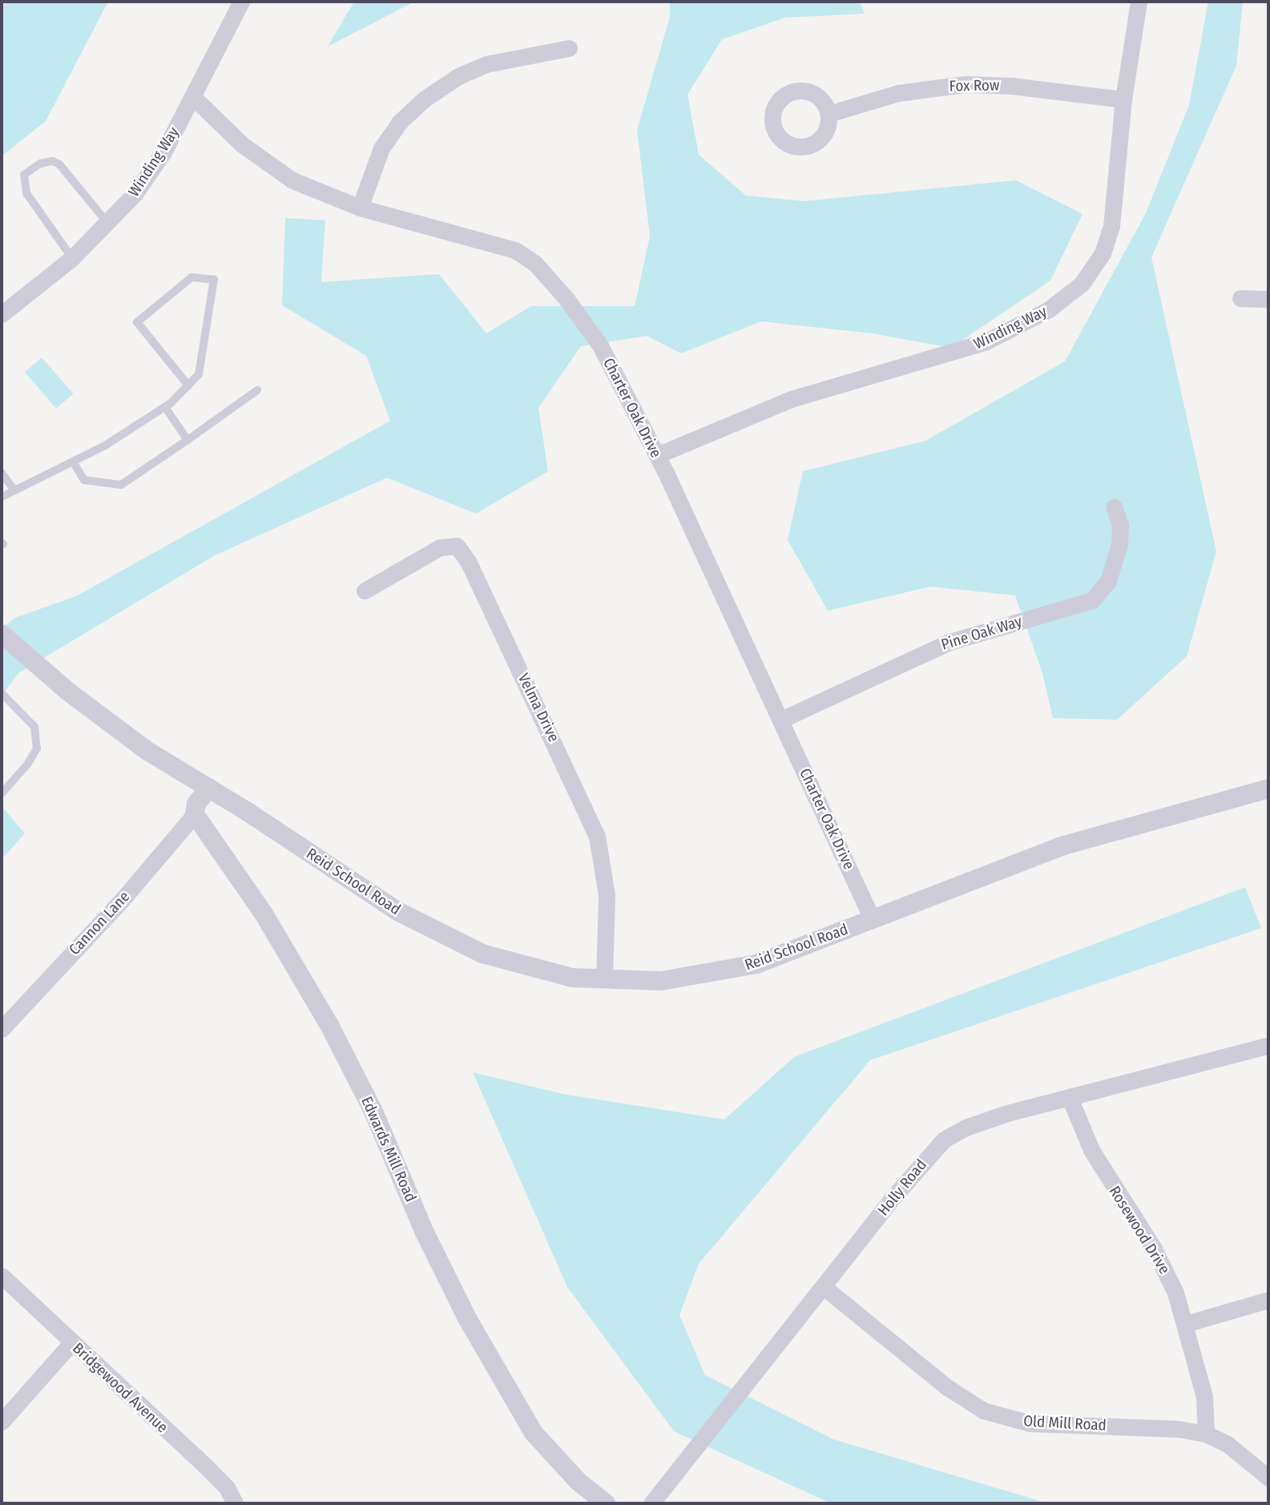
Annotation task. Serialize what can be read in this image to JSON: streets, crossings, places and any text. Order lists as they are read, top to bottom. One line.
{"streets":{"street":["Fox Row","Winding Way","Charter Oak Drive","Pine Oak Way","Velma Drive","Reid School Road","Cannon Lane","Edwards Mill Road","Holly Road","Rosewood Drive","Bridgewood Avenue","Old Mill Road"]},"crossings":[["Fox Row","Winding Way"],["Winding Way","Charter Oak Drive"],["Charter Oak Drive","Pine Oak Way"],["Charter Oak Drive","Reid School Road"],["Velma Drive","Reid School Road"],["Cannon Lane","Edwards Mill Road"],["Holly Road","Rosewood Drive"],["Holly Road","Old Mill Road"],["Rosewood Drive","Old Mill Road"]]}
